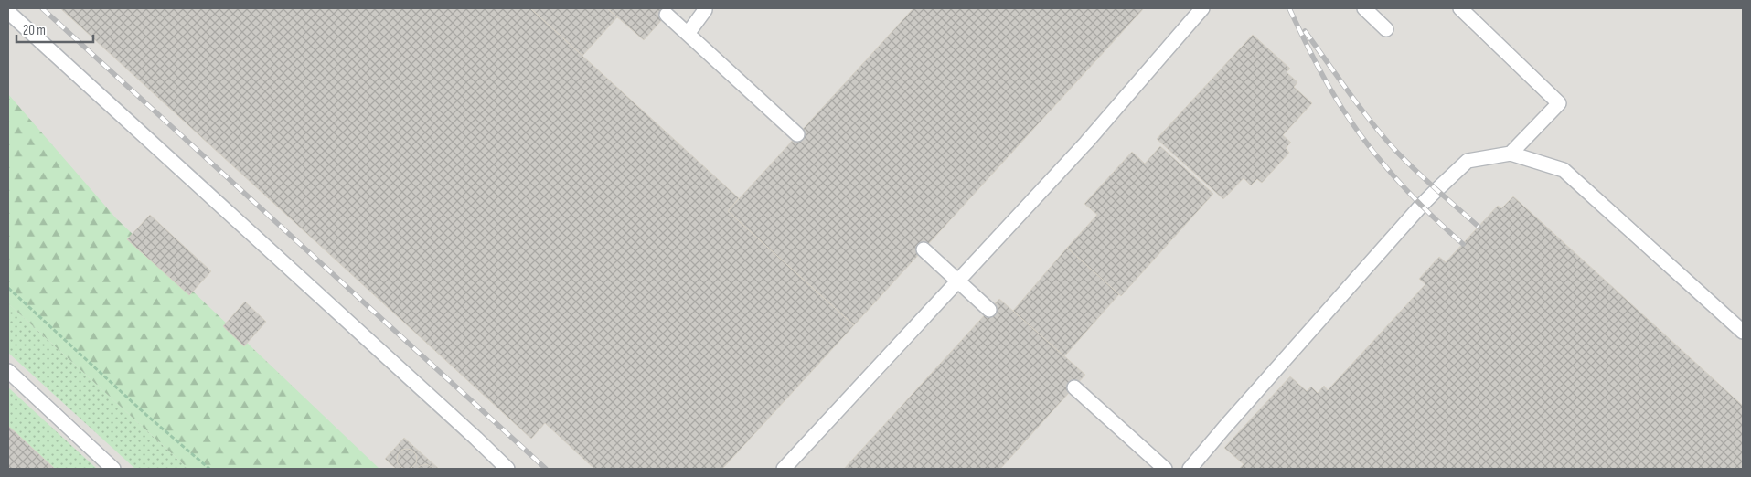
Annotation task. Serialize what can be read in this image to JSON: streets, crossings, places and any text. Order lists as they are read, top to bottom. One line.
{"scale_bar":"20 m"}
